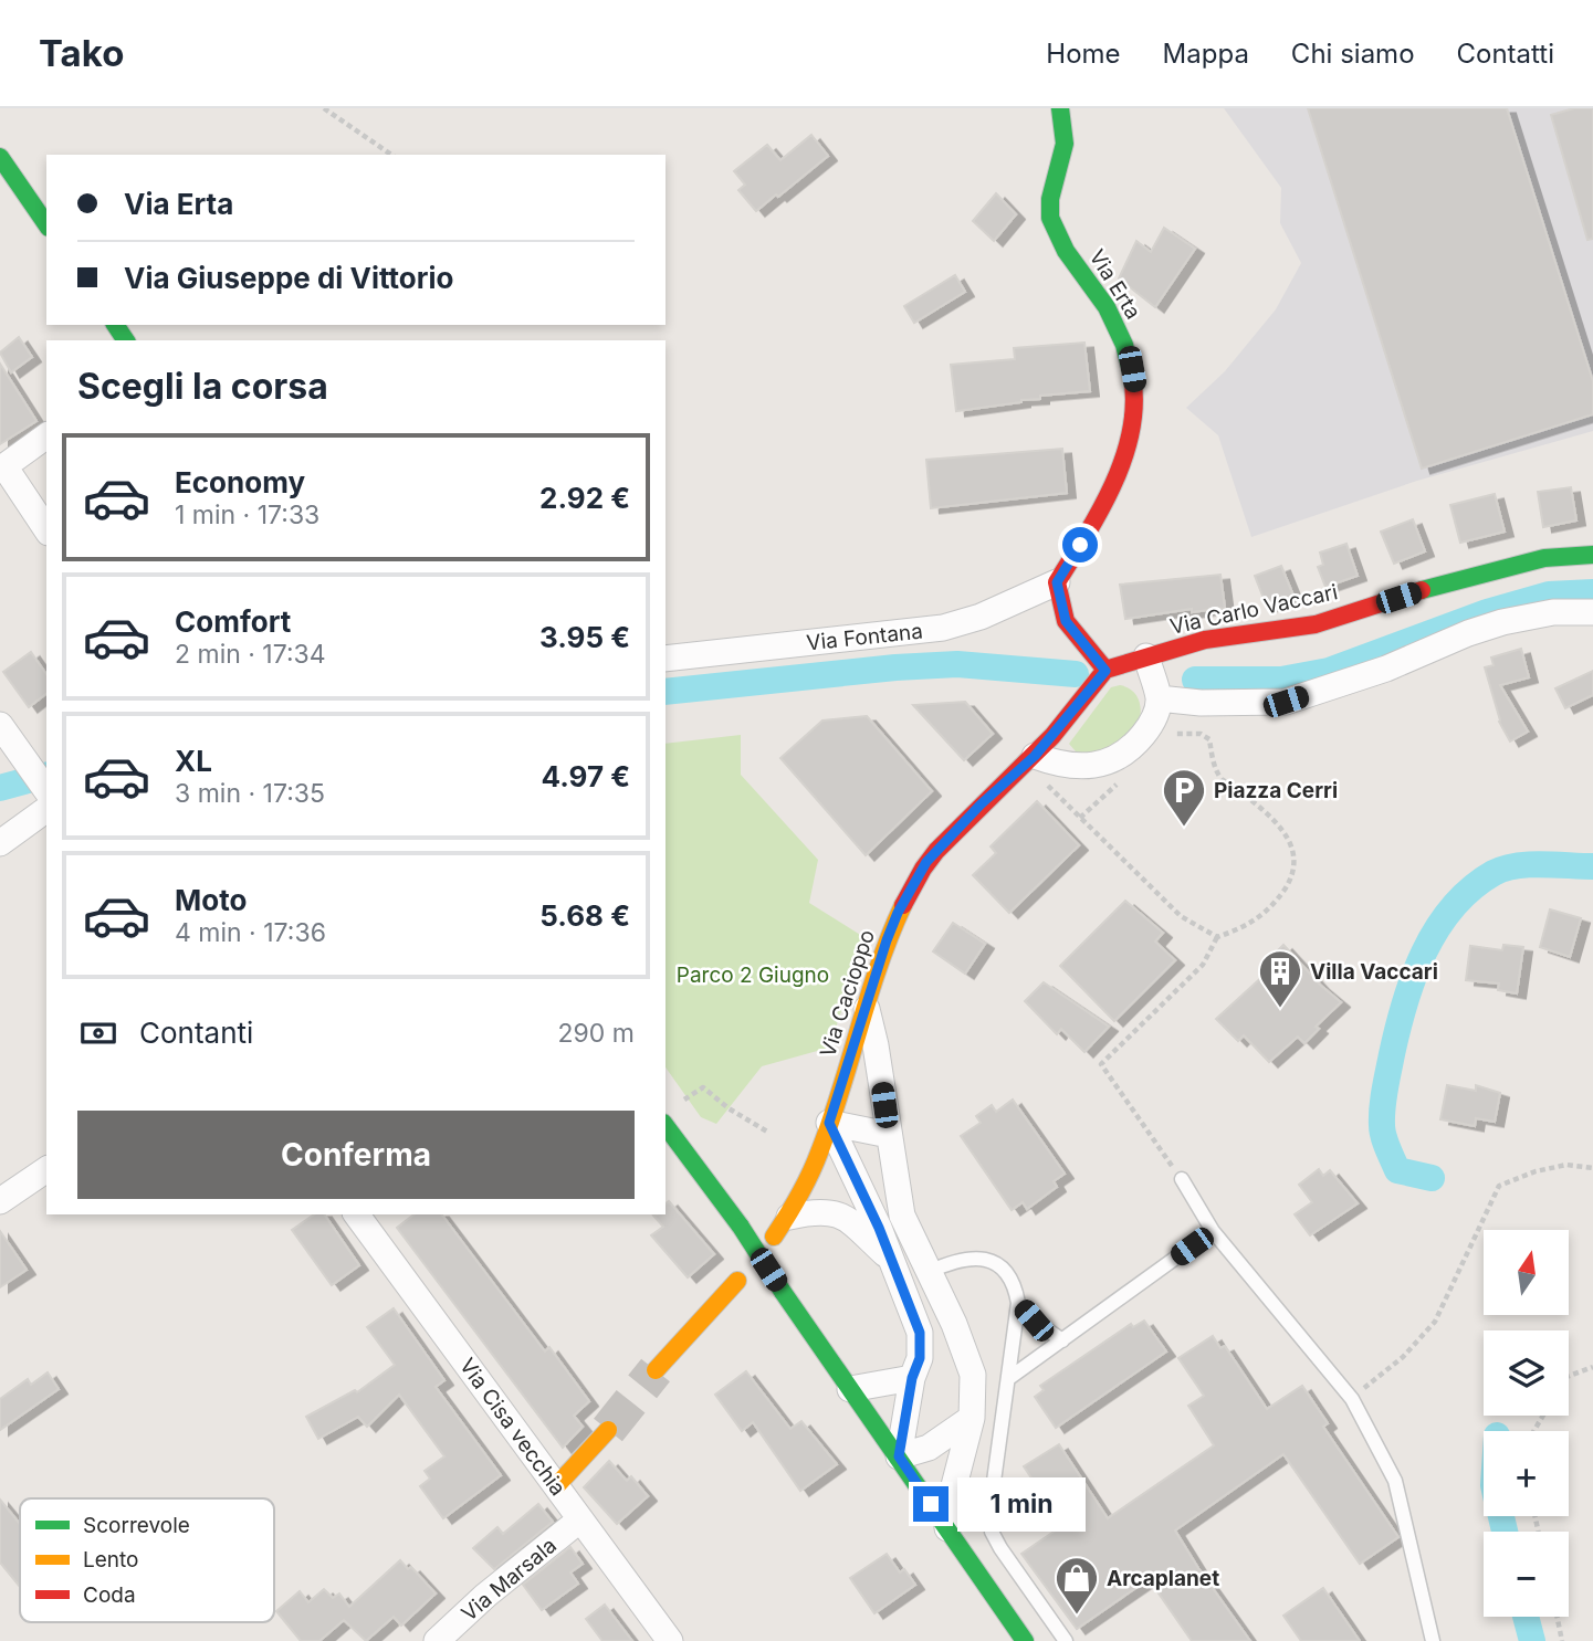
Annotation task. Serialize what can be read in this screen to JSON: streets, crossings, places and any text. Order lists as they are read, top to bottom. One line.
{"streets":{"street":["Via Erta","Via Carlo Vaccari","Via Fontana","Via Cacioppo","Via Cisa vecchia","Via Marsala"]},"crossings":[["Via Erta","Via Fontana"],["Via Cisa vecchia","Via Marsala"]],"parks":["Parco 2 Giugno"],"places":{"parking":["Piazza Cerri"],"building":["Villa Vaccari"],"shop":["Arcaplanet"]},"legend":["Scorrevole","Lento","Coda"],"north":"top","page":{"header":"Tako","nav":["Home","Mappa","Chi siamo","Contatti"],"banner":["Via Erta","Via Giuseppe di Vittorio"],"heading":"Scegli la corsa","list":[{"name":"Economy","note":"1 min · 17:33","value":"2.92 €"},{"name":"Comfort","note":"2 min · 17:34","value":"3.95 €"},{"name":"XL","note":"3 min · 17:35","value":"4.97 €"},{"name":"Moto","note":"4 min · 17:36","value":"5.68 €"}],"pay":["Contanti","290 m"],"buttons":"Conferma","map_buttons":["+","−"],"bubble":"1 min"}}
